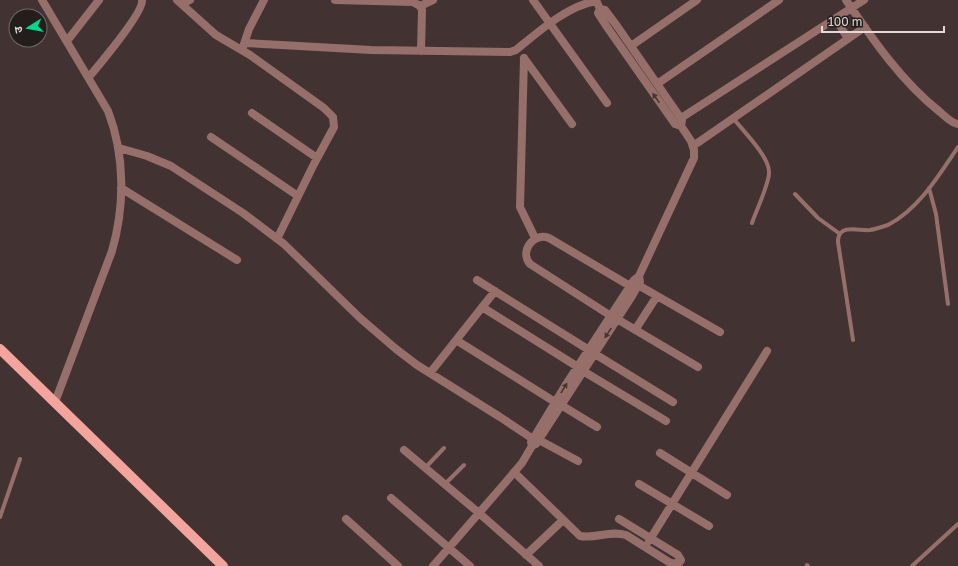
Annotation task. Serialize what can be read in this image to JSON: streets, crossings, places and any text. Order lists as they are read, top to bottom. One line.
{"scale_bar":"100 m","north":"left"}
